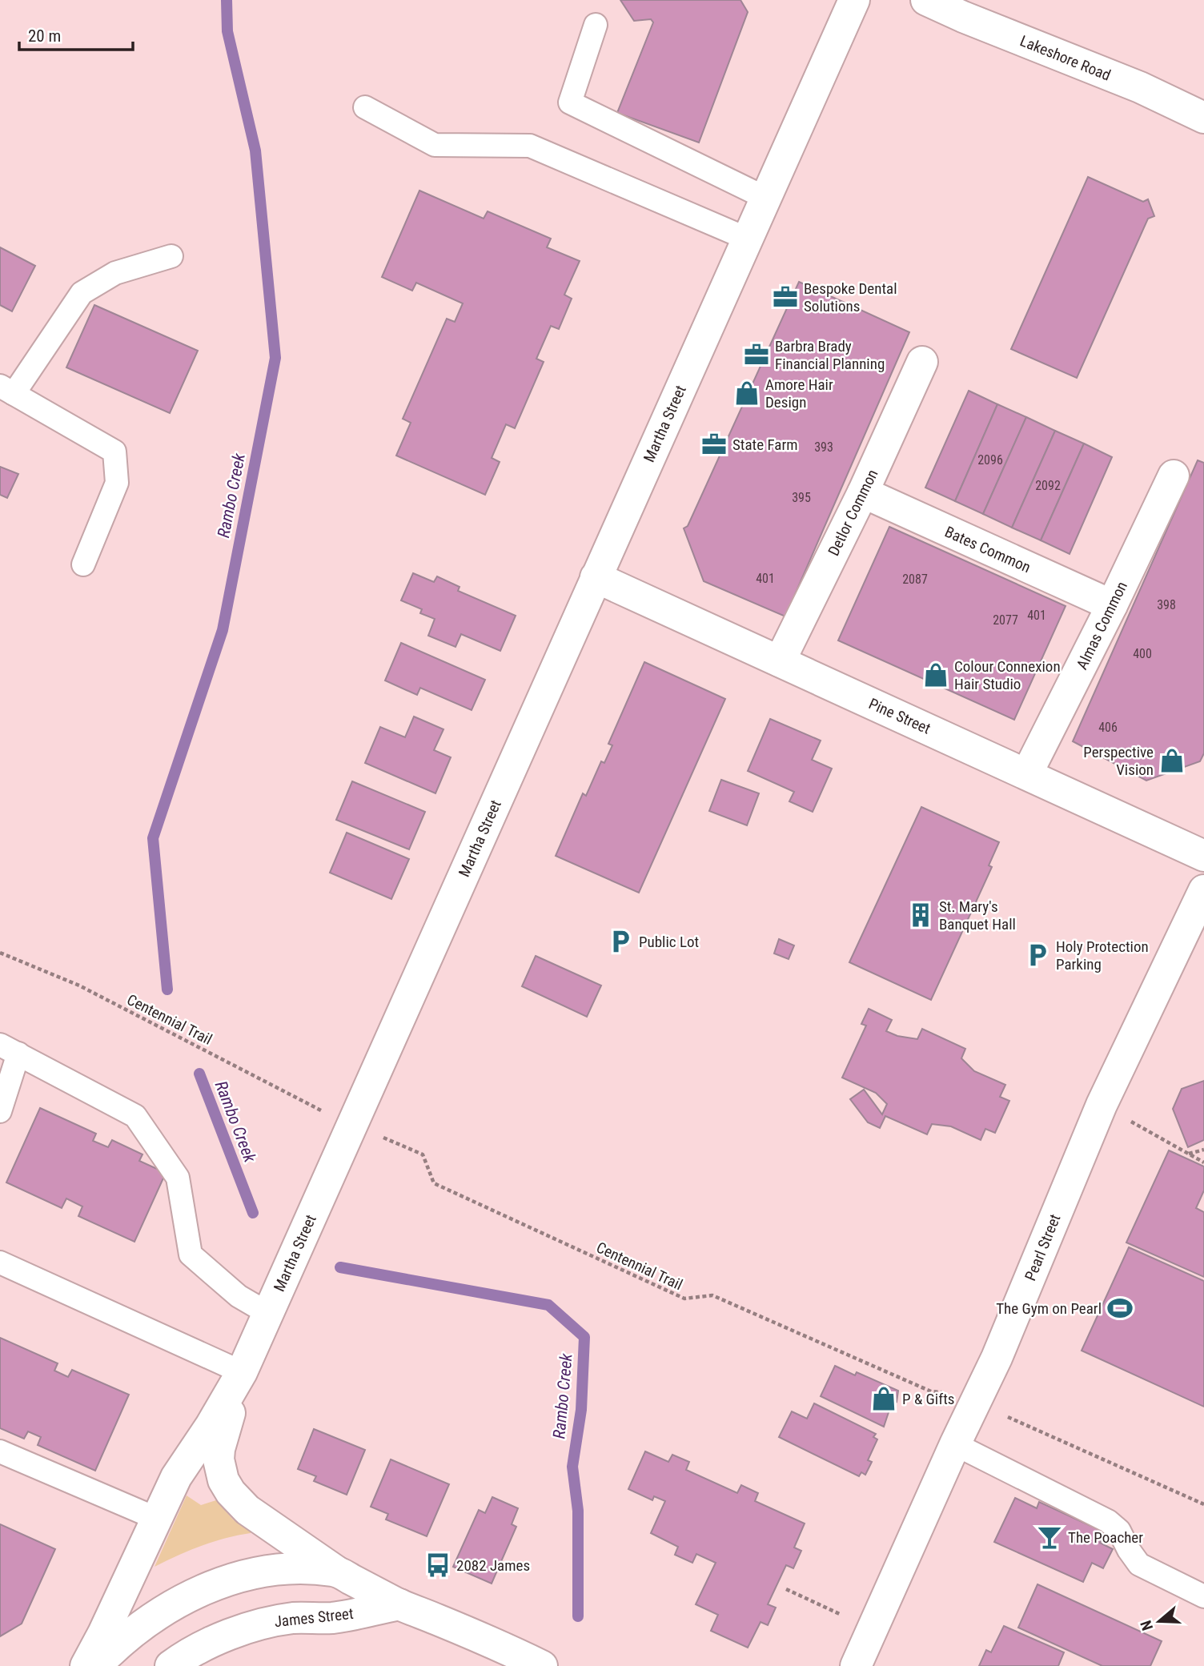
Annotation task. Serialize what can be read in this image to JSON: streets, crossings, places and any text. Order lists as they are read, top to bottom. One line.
{"streets":{"street":["Lakeshore Road","Martha Street","Detlor Common","Bates Common","Almas Common","Pine Street","Pearl Street","James Street"],"path":["Centennial Trail"]},"crossings":[["Martha Street","Pine Street"],["Detlor Common","Bates Common"],["Detlor Common","Pine Street"],["Bates Common","Almas Common"],["Almas Common","Pine Street"]],"water":["Rambo Creek"],"places":{"office":["Bespoke Dental Solutions","Barbra Brady Financial Planning","State Farm"],"shop":["Amore Hair Design","Colour Connexion Hair Studio","Perspective Vision","P & Gifts"],"building":["St. Mary's Banquet Hall"],"parking":["Public Lot","Holy Protection Parking"],"sports":["The Gym on Pearl"],"bar":["The Poacher"],"bus stop":["2082 James"]},"house_numbers":["393","2096","2092","395","401","2087","398","401","2077","400","406"],"scale_bar":"20 m","north":"left"}
